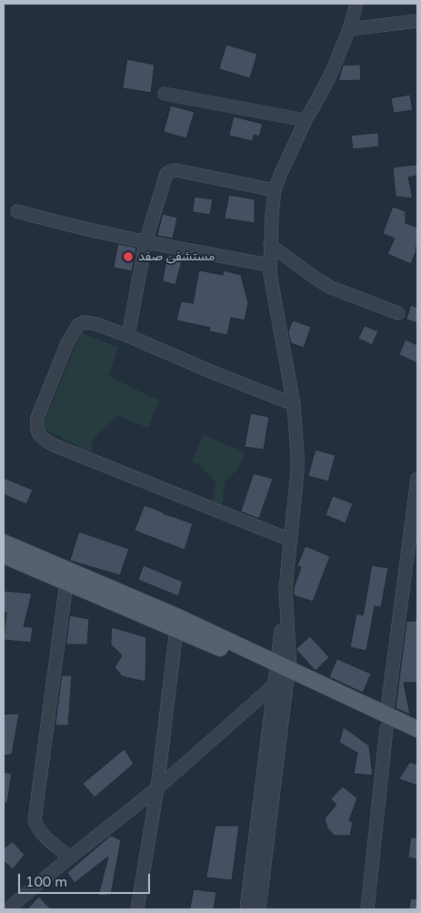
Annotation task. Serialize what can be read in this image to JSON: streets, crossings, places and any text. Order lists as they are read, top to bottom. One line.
{"places":["مستشفى صفد"],"scale_bar":"100 m"}
